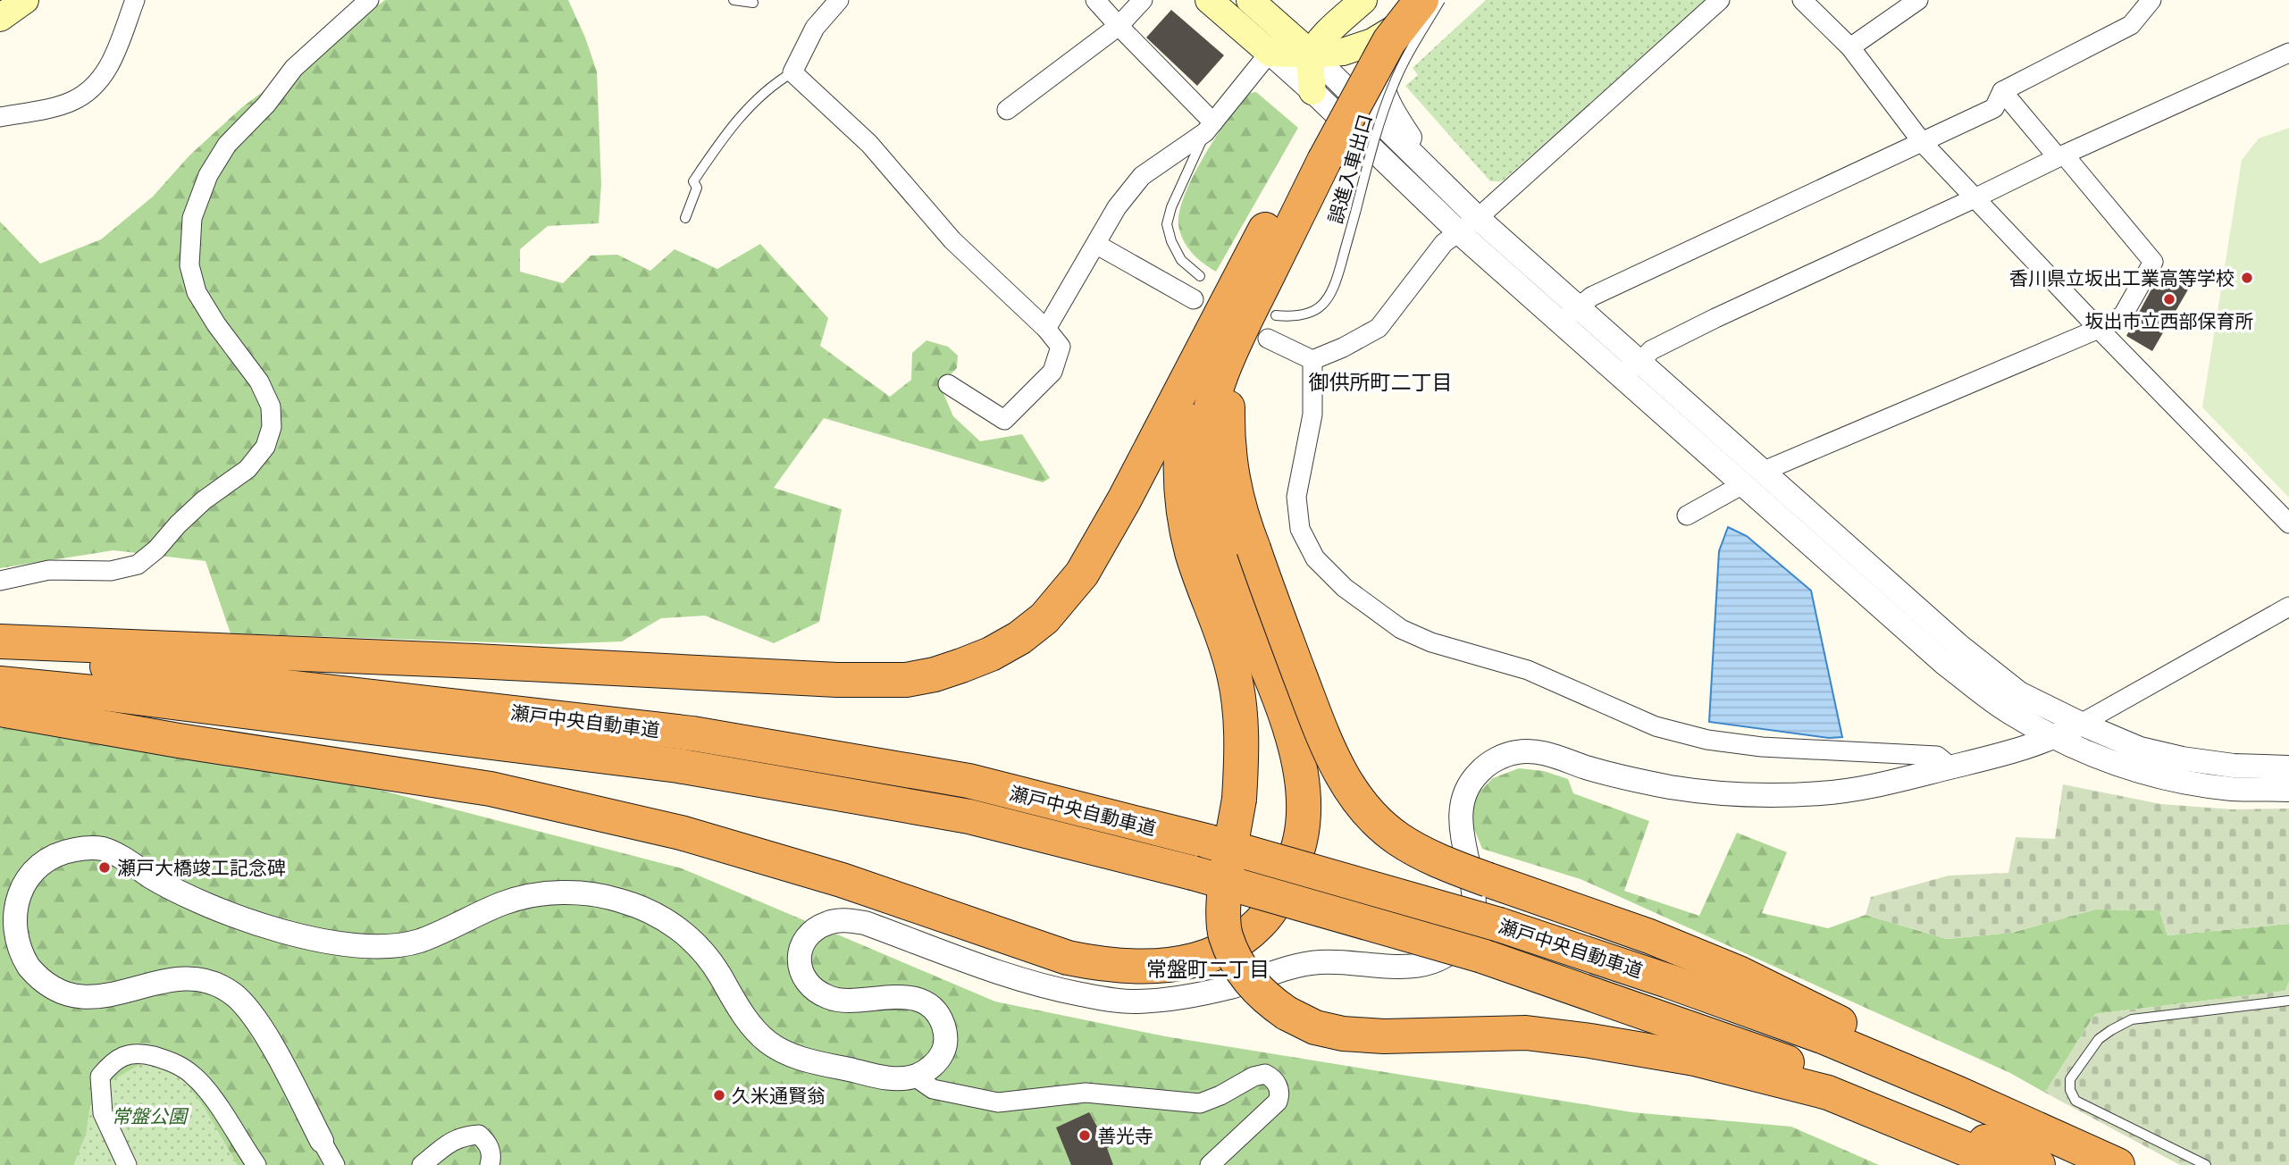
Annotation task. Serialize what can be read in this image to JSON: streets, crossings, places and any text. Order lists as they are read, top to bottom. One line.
{"streets":{"highway":["瀬戸中央自動車道"],"lane":["誤進入車出口"]},"districts":["御供所町二丁目","常盤町二丁目"],"parks":["常盤公園"],"places":["香川県立坂出工業高等学校","坂出市立西部保育所","瀬戸大橋竣工記念碑","久米通賢翁","善光寺"]}
